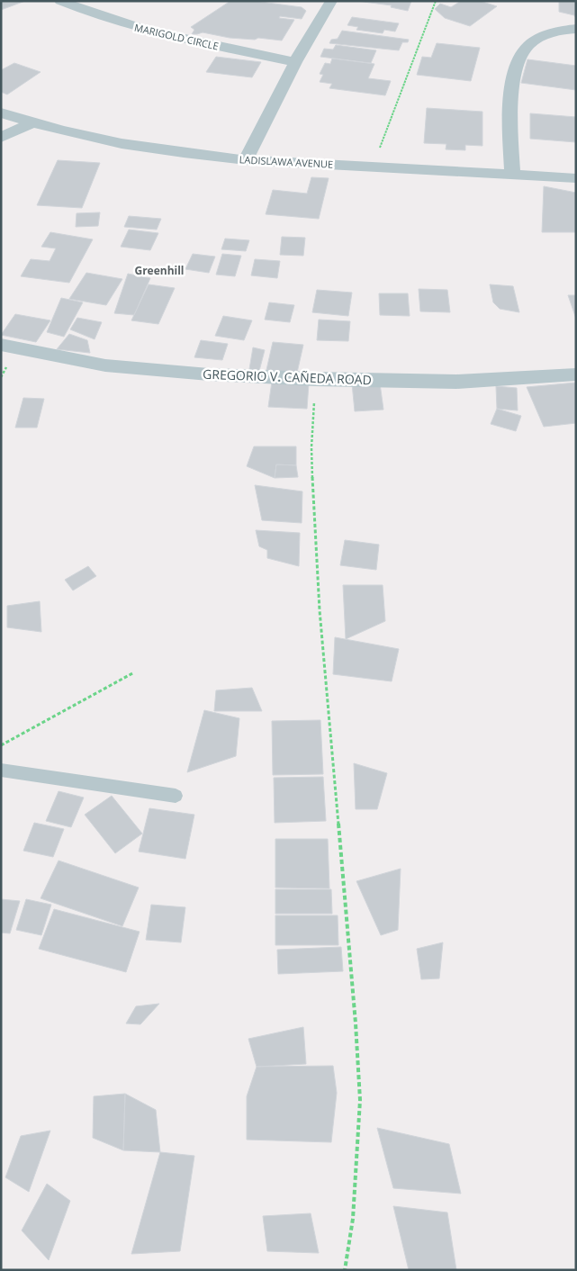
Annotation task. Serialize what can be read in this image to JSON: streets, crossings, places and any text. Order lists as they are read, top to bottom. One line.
{"streets":{"street":["MARIGOLD CIRCLE","LADISLAWA AVENUE","GREGORIO V. CAÑEDA ROAD"]},"districts":["Greenhill"]}
